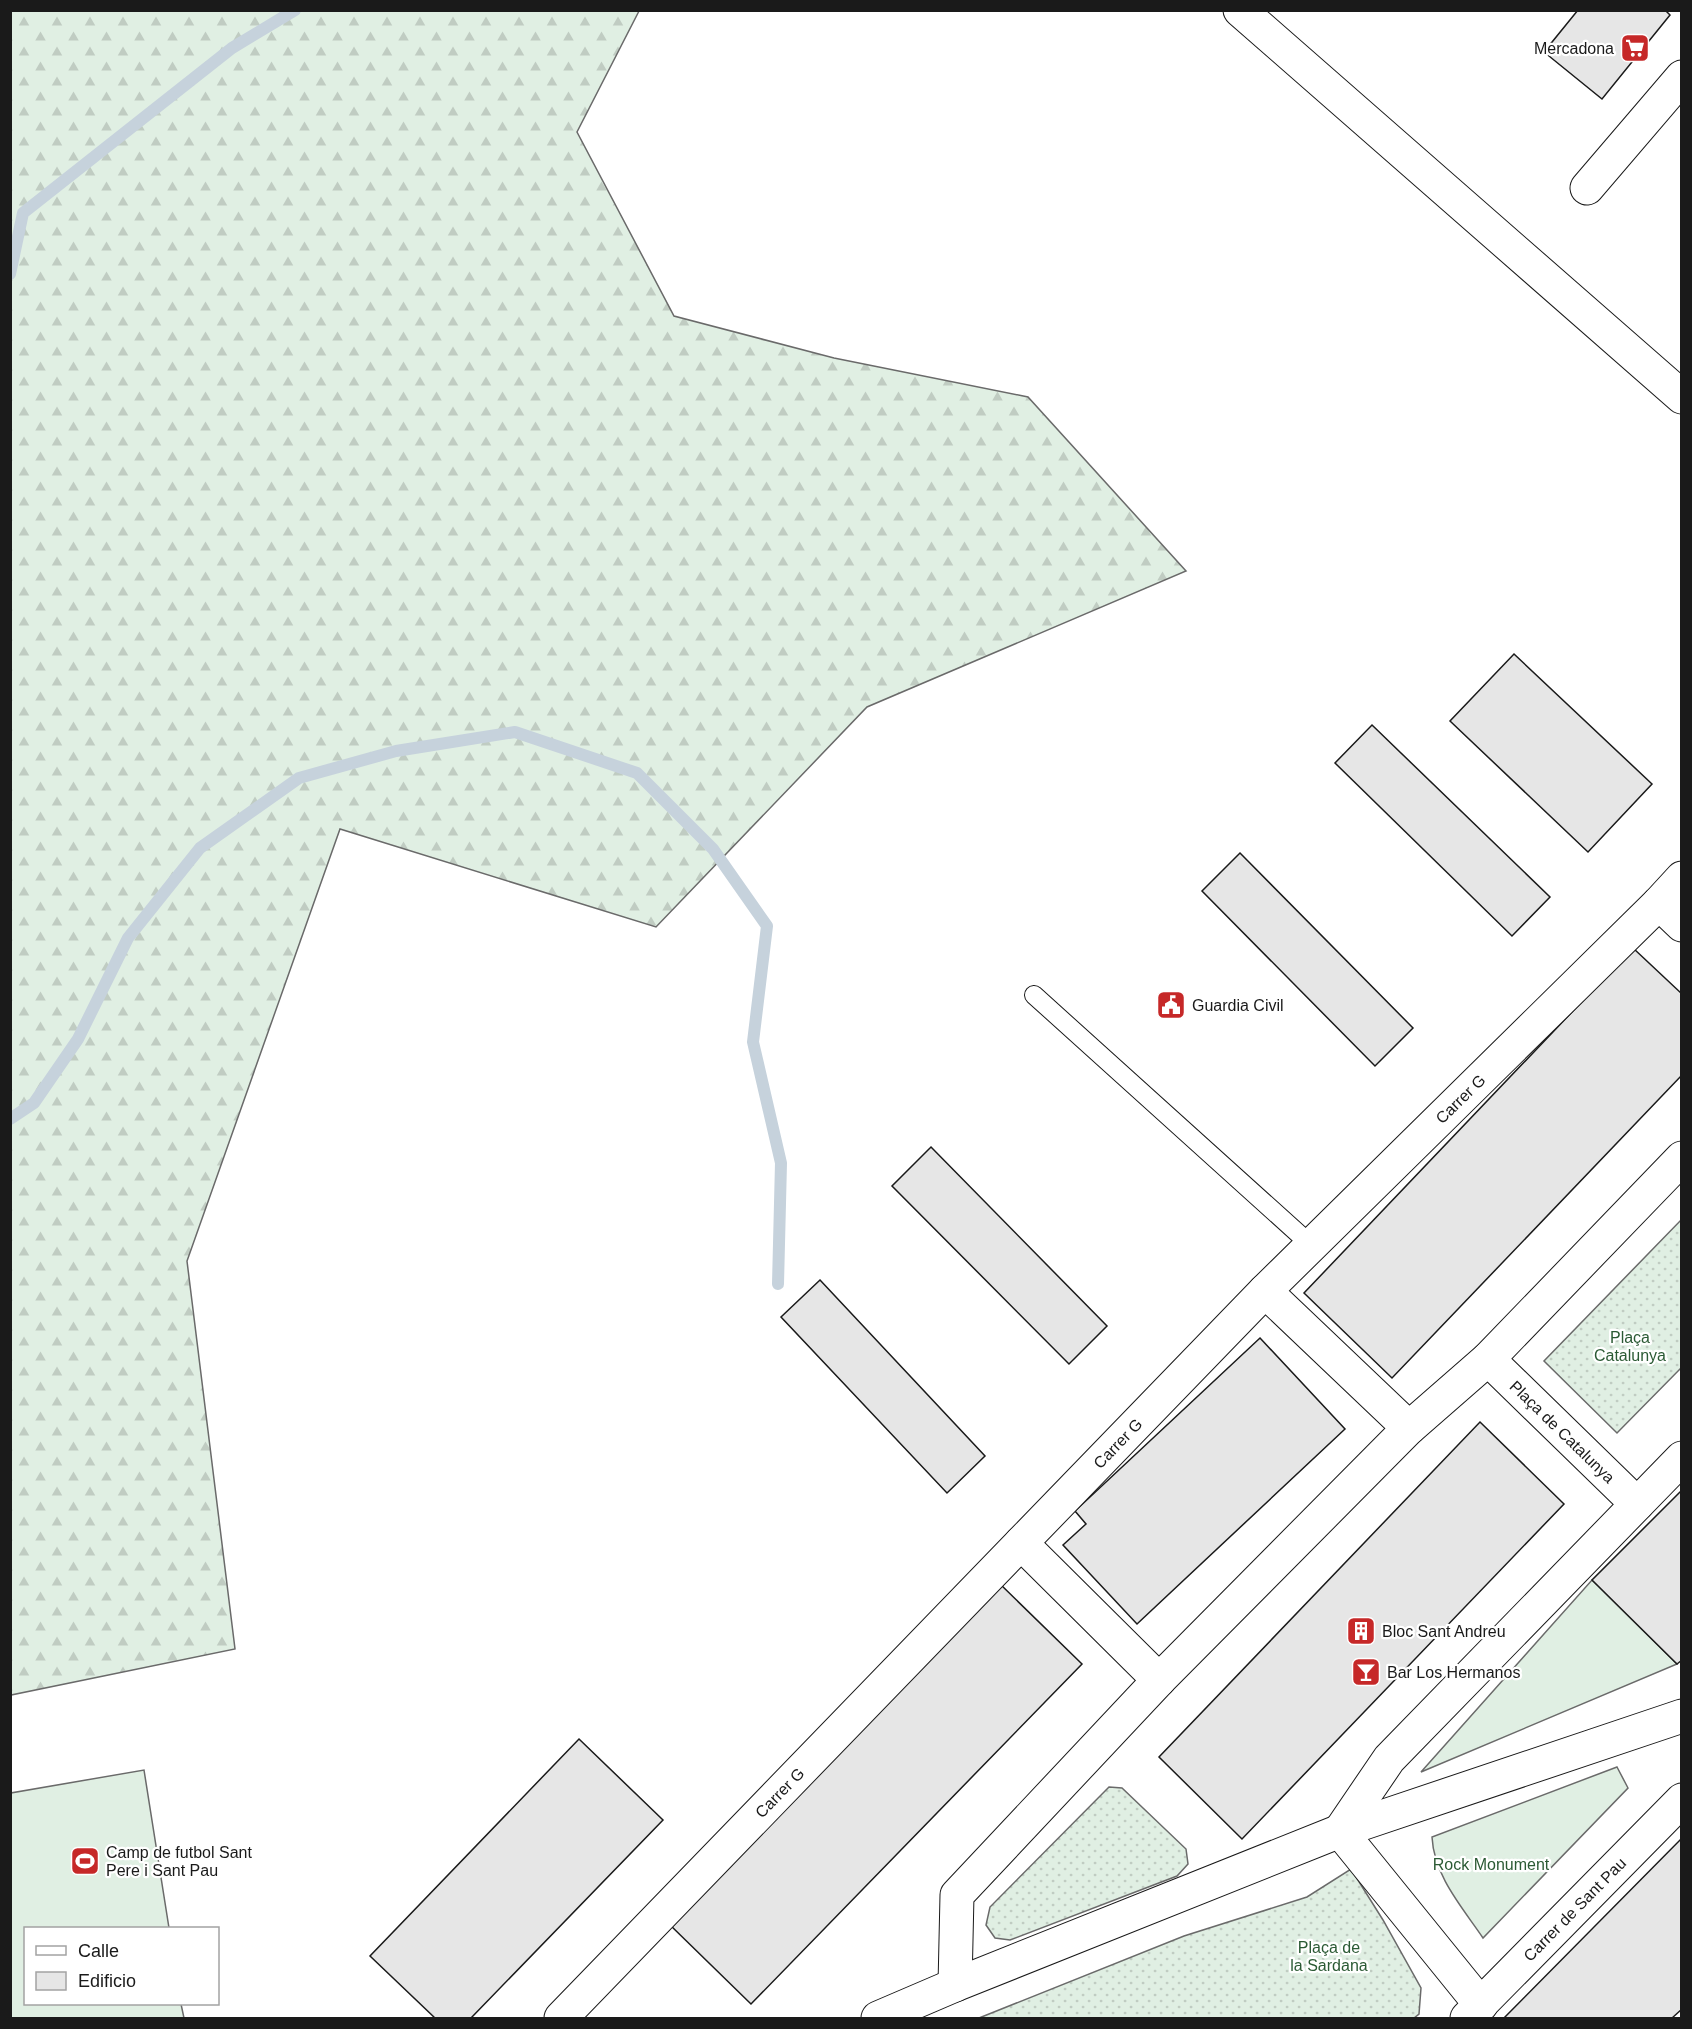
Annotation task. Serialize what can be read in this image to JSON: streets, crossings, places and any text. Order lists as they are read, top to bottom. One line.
{"streets":{"street":["Carrer G","Plaça de Catalunya","Carrer de Sant Pau"]},"parks":["Plaça Catalunya","Rock Monument","Plaça de la Sardana"],"places":{"supermarket":["Mercadona"],"public building":["Guardia Civil"],"building":["Bloc Sant Andreu"],"bar":["Bar Los Hermanos"],"sports":["Camp de futbol Sant Pere i Sant Pau"]},"legend":["Calle","Edificio"]}
